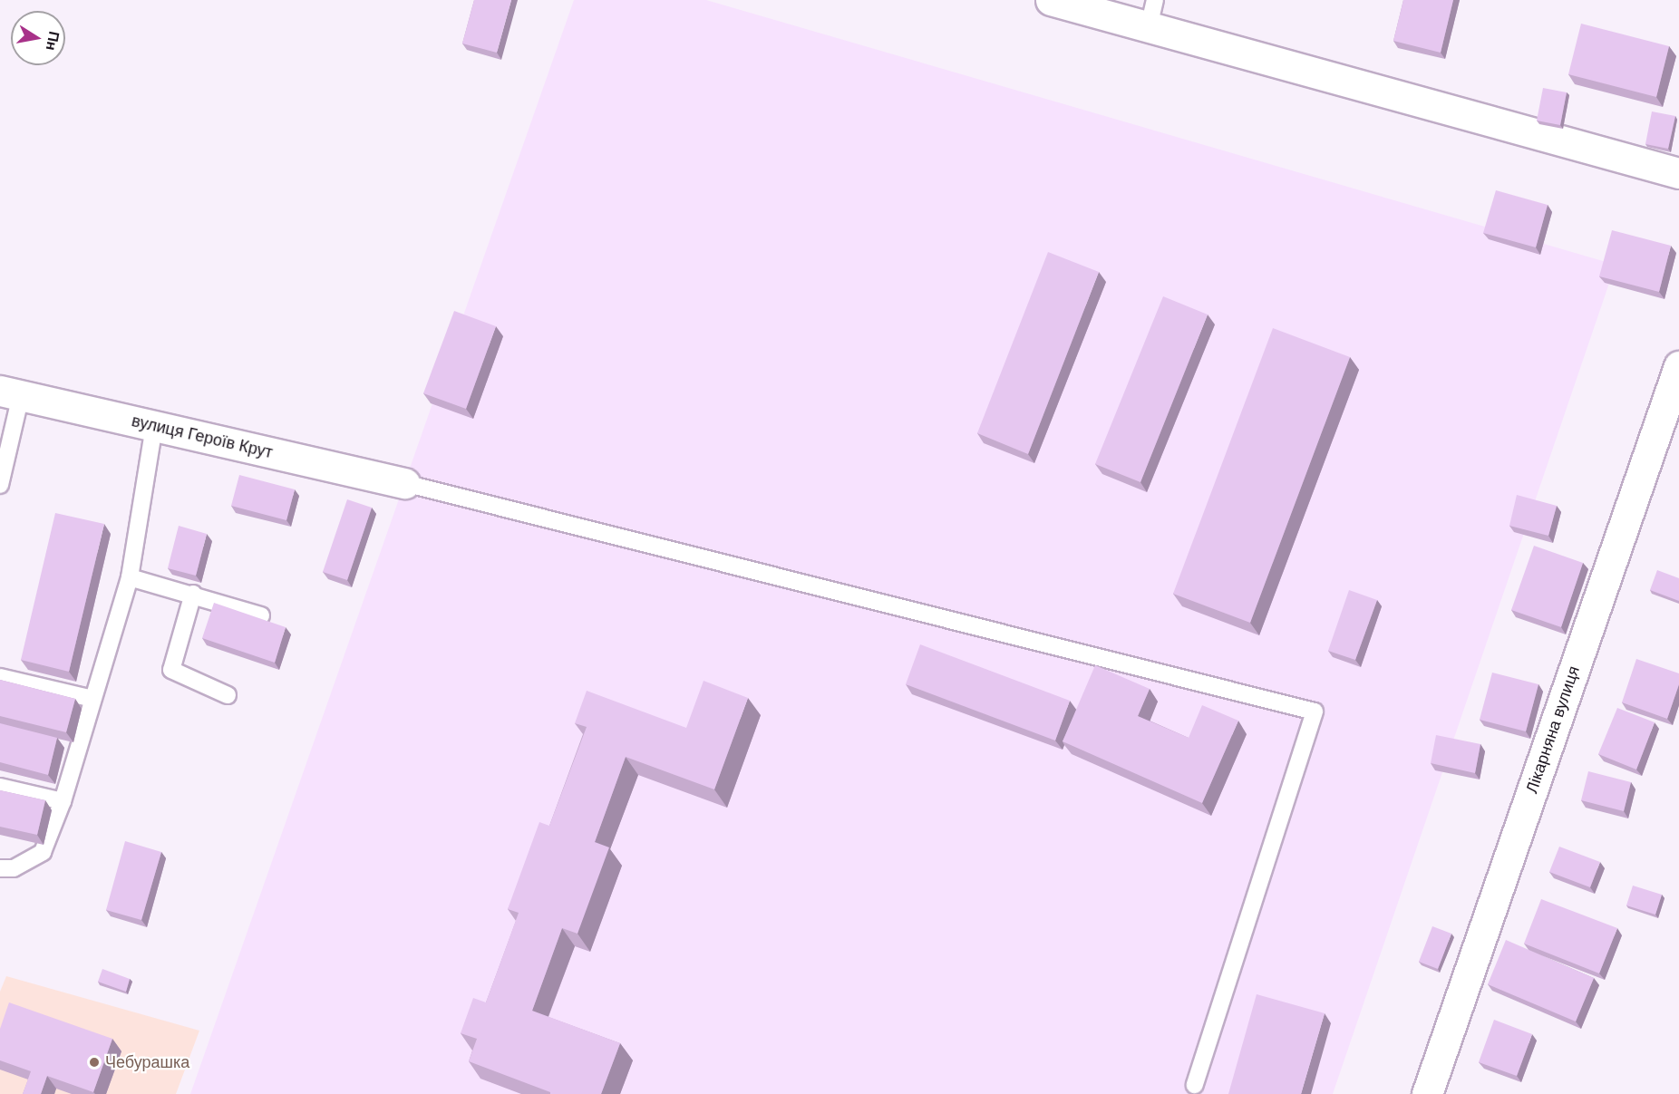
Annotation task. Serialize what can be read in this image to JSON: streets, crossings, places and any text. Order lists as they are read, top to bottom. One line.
{"streets":{"street":["вулиця Героїв Крут","Лікарняна вулиця"]},"places":["Чебурашка"],"north":"right"}
